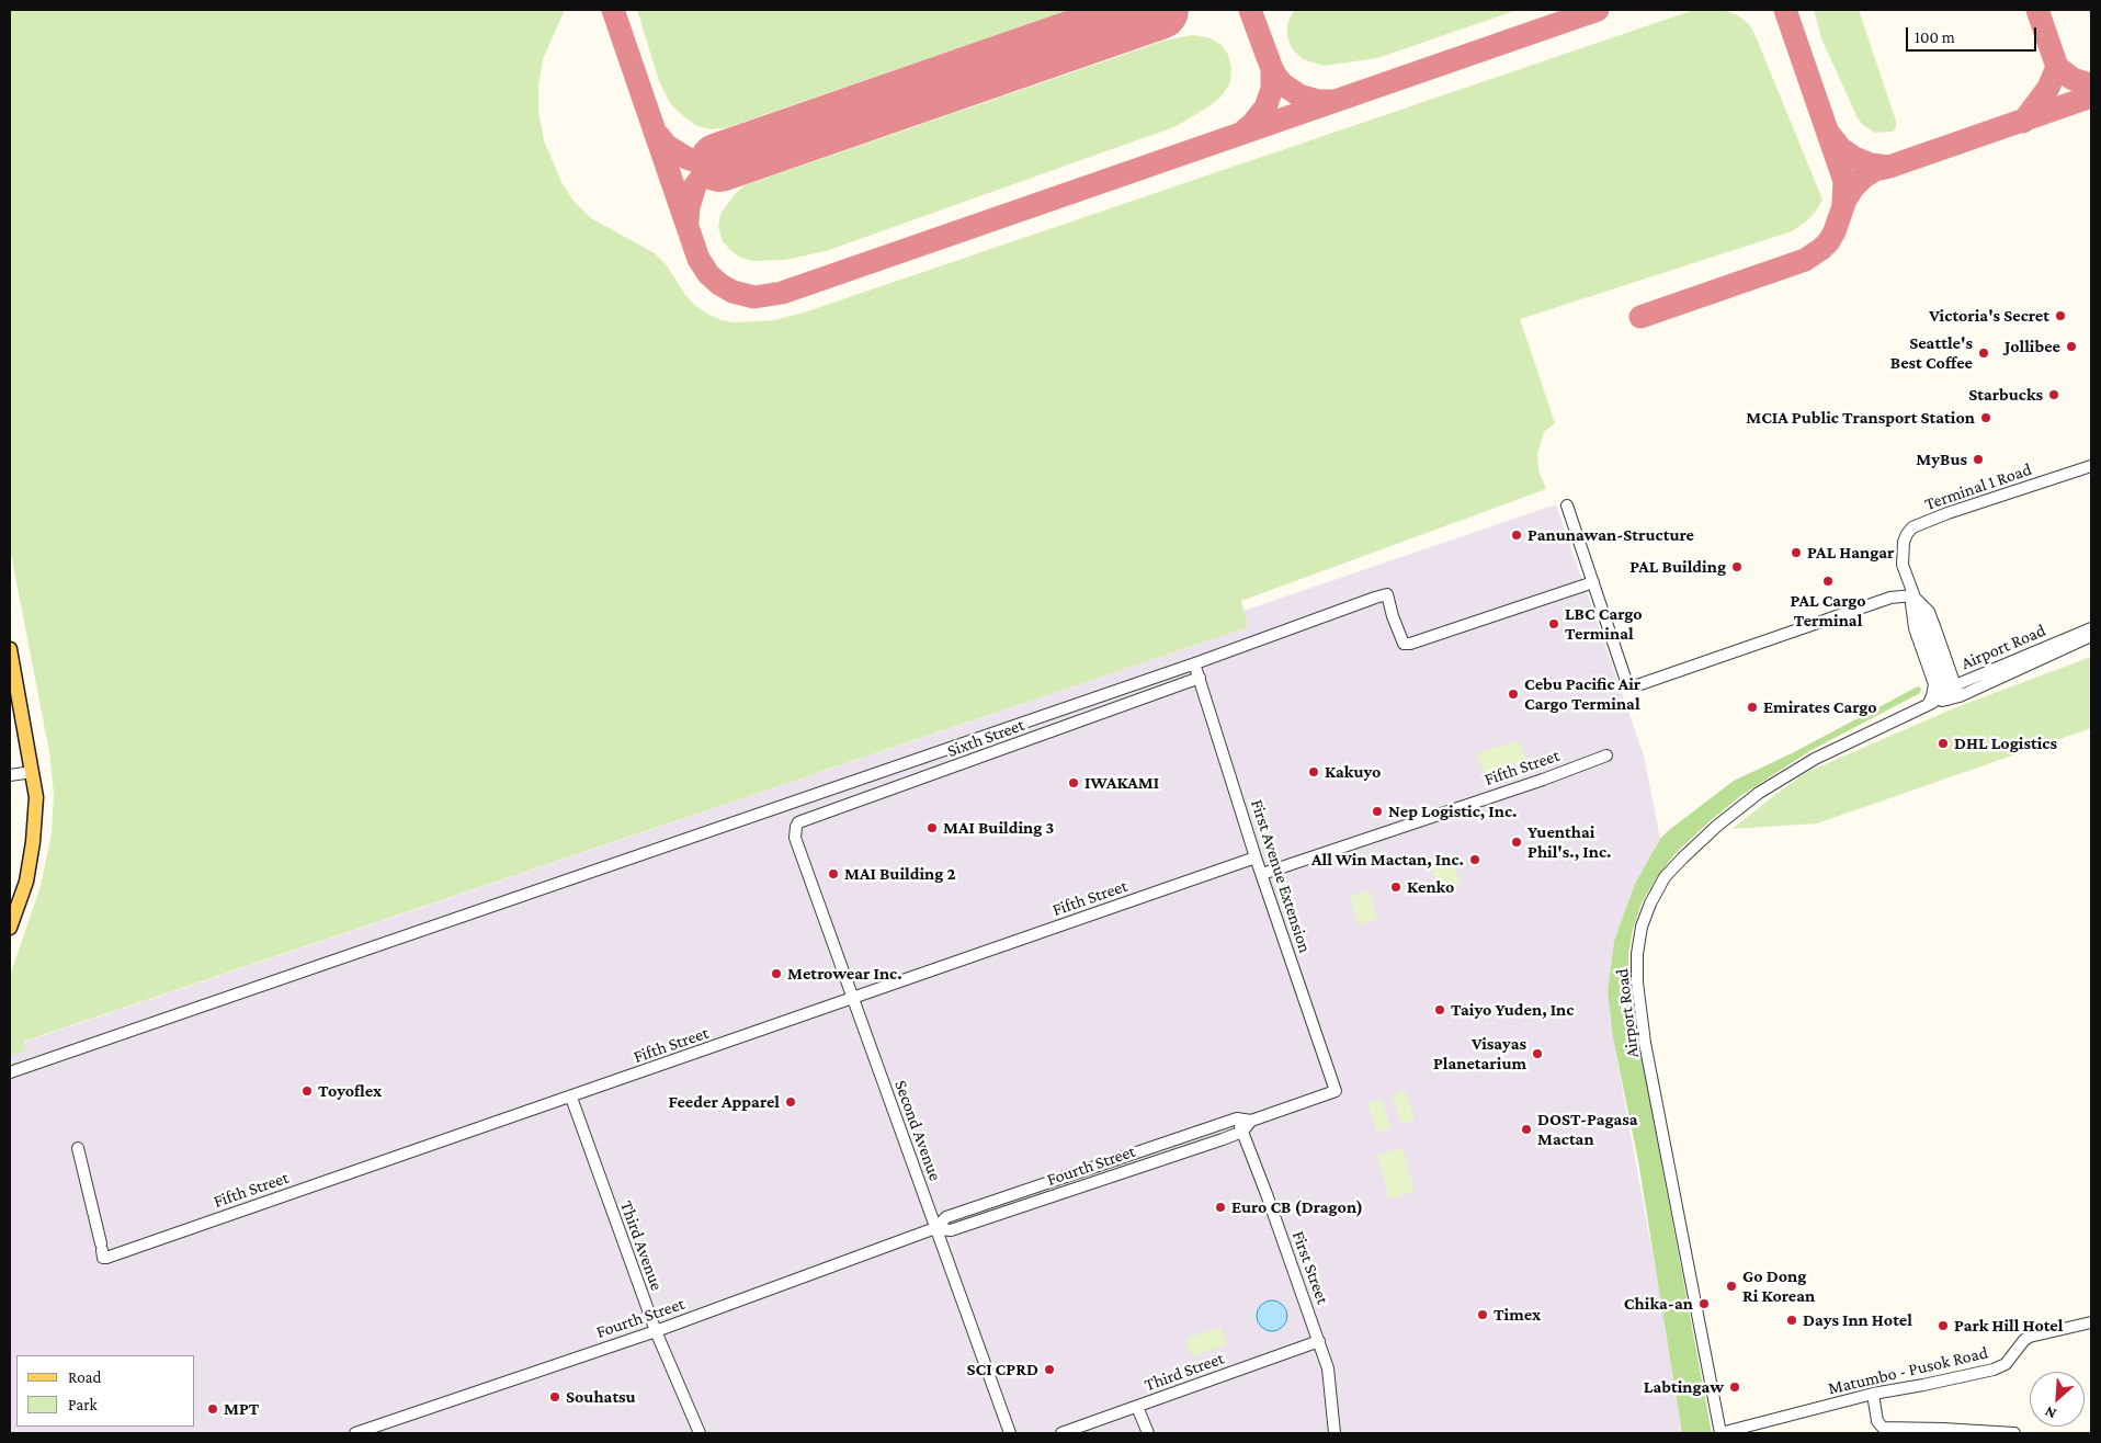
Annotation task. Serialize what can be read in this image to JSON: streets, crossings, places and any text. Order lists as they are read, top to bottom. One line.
{"streets":{"street":["Terminal 1 Road","Airport Road","Sixth Street","Fifth Street","First Avenue Extension","Second Avenue","Fourth Street","Third Avenue","First Street","Matumbo - Pusok Road","Third Street"]},"crossings":[["Terminal 1 Road","Airport Road"],["Airport Road","Matumbo - Pusok Road"],["Sixth Street","First Avenue Extension"],["Sixth Street","Second Avenue"],["Fifth Street","First Avenue Extension"],["Fifth Street","Second Avenue"],["Fifth Street","Third Avenue"],["First Avenue Extension","Fourth Street"],["Second Avenue","Fourth Street"],["Fourth Street","Third Avenue"],["Fourth Street","First Street"],["First Street","Third Street"]],"places":["Victoria's Secret","Jollibee","Seattle's Best Coffee","Starbucks","MCIA Public Transport Station","MyBus","Panunawan-Structure","PAL Hangar","PAL Building","PAL Cargo Terminal","LBC Cargo Terminal","Cebu Pacific Air Cargo Terminal","Emirates Cargo","DHL Logistics","Kakuyo","IWAKAMI","Nep Logistic, Inc.","MAI Building 3","Yuenthai Phil's., Inc.","All Win Mactan, Inc.","MAI Building 2","Kenko","Metrowear Inc.","Taiyo Yuden, Inc","Visayas Planetarium","Toyoflex","Feeder Apparel","DOST-Pagasa Mactan","Euro CB (Dragon)","Go Dong Ri Korean","Chika-an","Timex","Days Inn Hotel","Park Hill Hotel","SCI CPRD","Labtingaw","Souhatsu","MPT"],"legend":["Road","Park"],"scale_bar":"100 m","north":"bottom left"}
